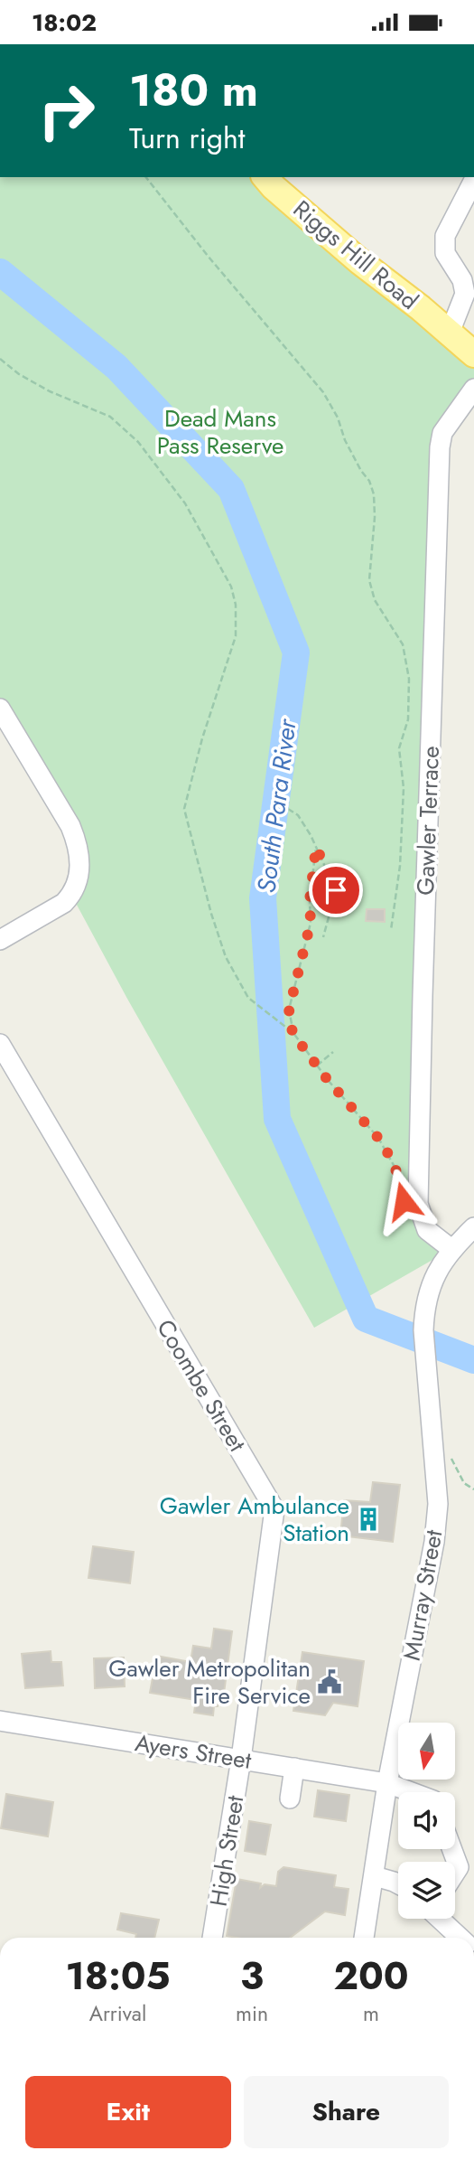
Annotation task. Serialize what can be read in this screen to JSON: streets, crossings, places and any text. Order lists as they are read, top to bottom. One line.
{"streets":{"main road":["Riggs Hill Road"],"street":["Gawler Terrace","Coombe Street","Murray Street","Ayers Street","High Street"]},"crossings":[["Gawler Terrace","Murray Street"],["Coombe Street","Ayers Street"],["Coombe Street","High Street"],["Murray Street","Ayers Street"],["Ayers Street","High Street"]],"water":["South Para River"],"parks":["Dead Mans Pass Reserve"],"places":{"building":["Gawler Ambulance Station"],"public building":["Gawler Metropolitan Fire Service"]},"north":"bottom","page":{"status":"18:02","turn":["180 m","Turn right"],"eta":["18:05","Arrival","3","min","200","m"],"buttons":["Exit","Share"]}}
